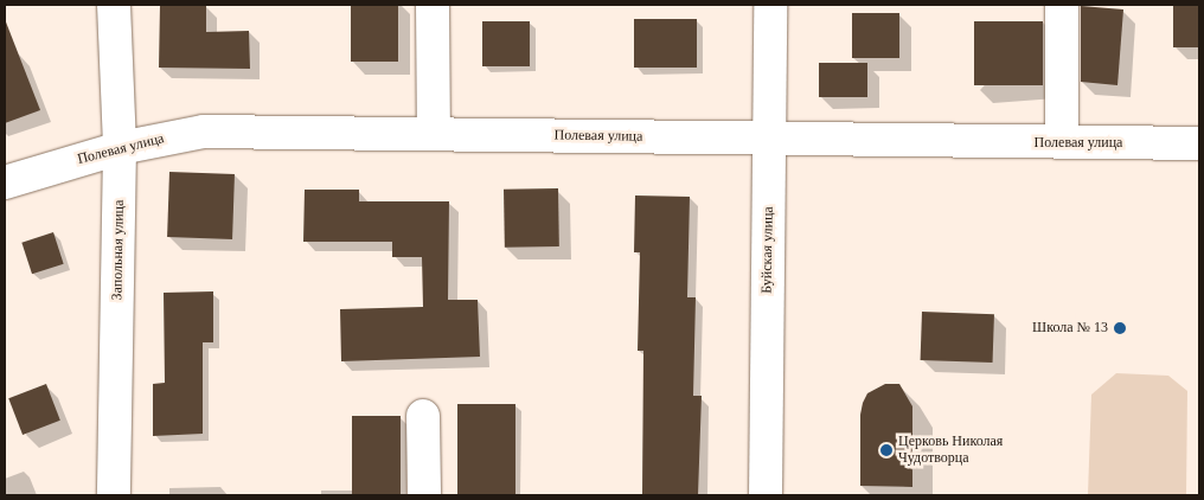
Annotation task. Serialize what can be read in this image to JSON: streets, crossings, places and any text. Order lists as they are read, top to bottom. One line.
{"streets":{"street":["Полевая улица","Запольная улица","Буйская улица"]},"crossings":[["Полевая улица","Запольная улица"],["Полевая улица","Буйская улица"]],"places":["Школа № 13","Церковь Николая Чудотворца"]}
